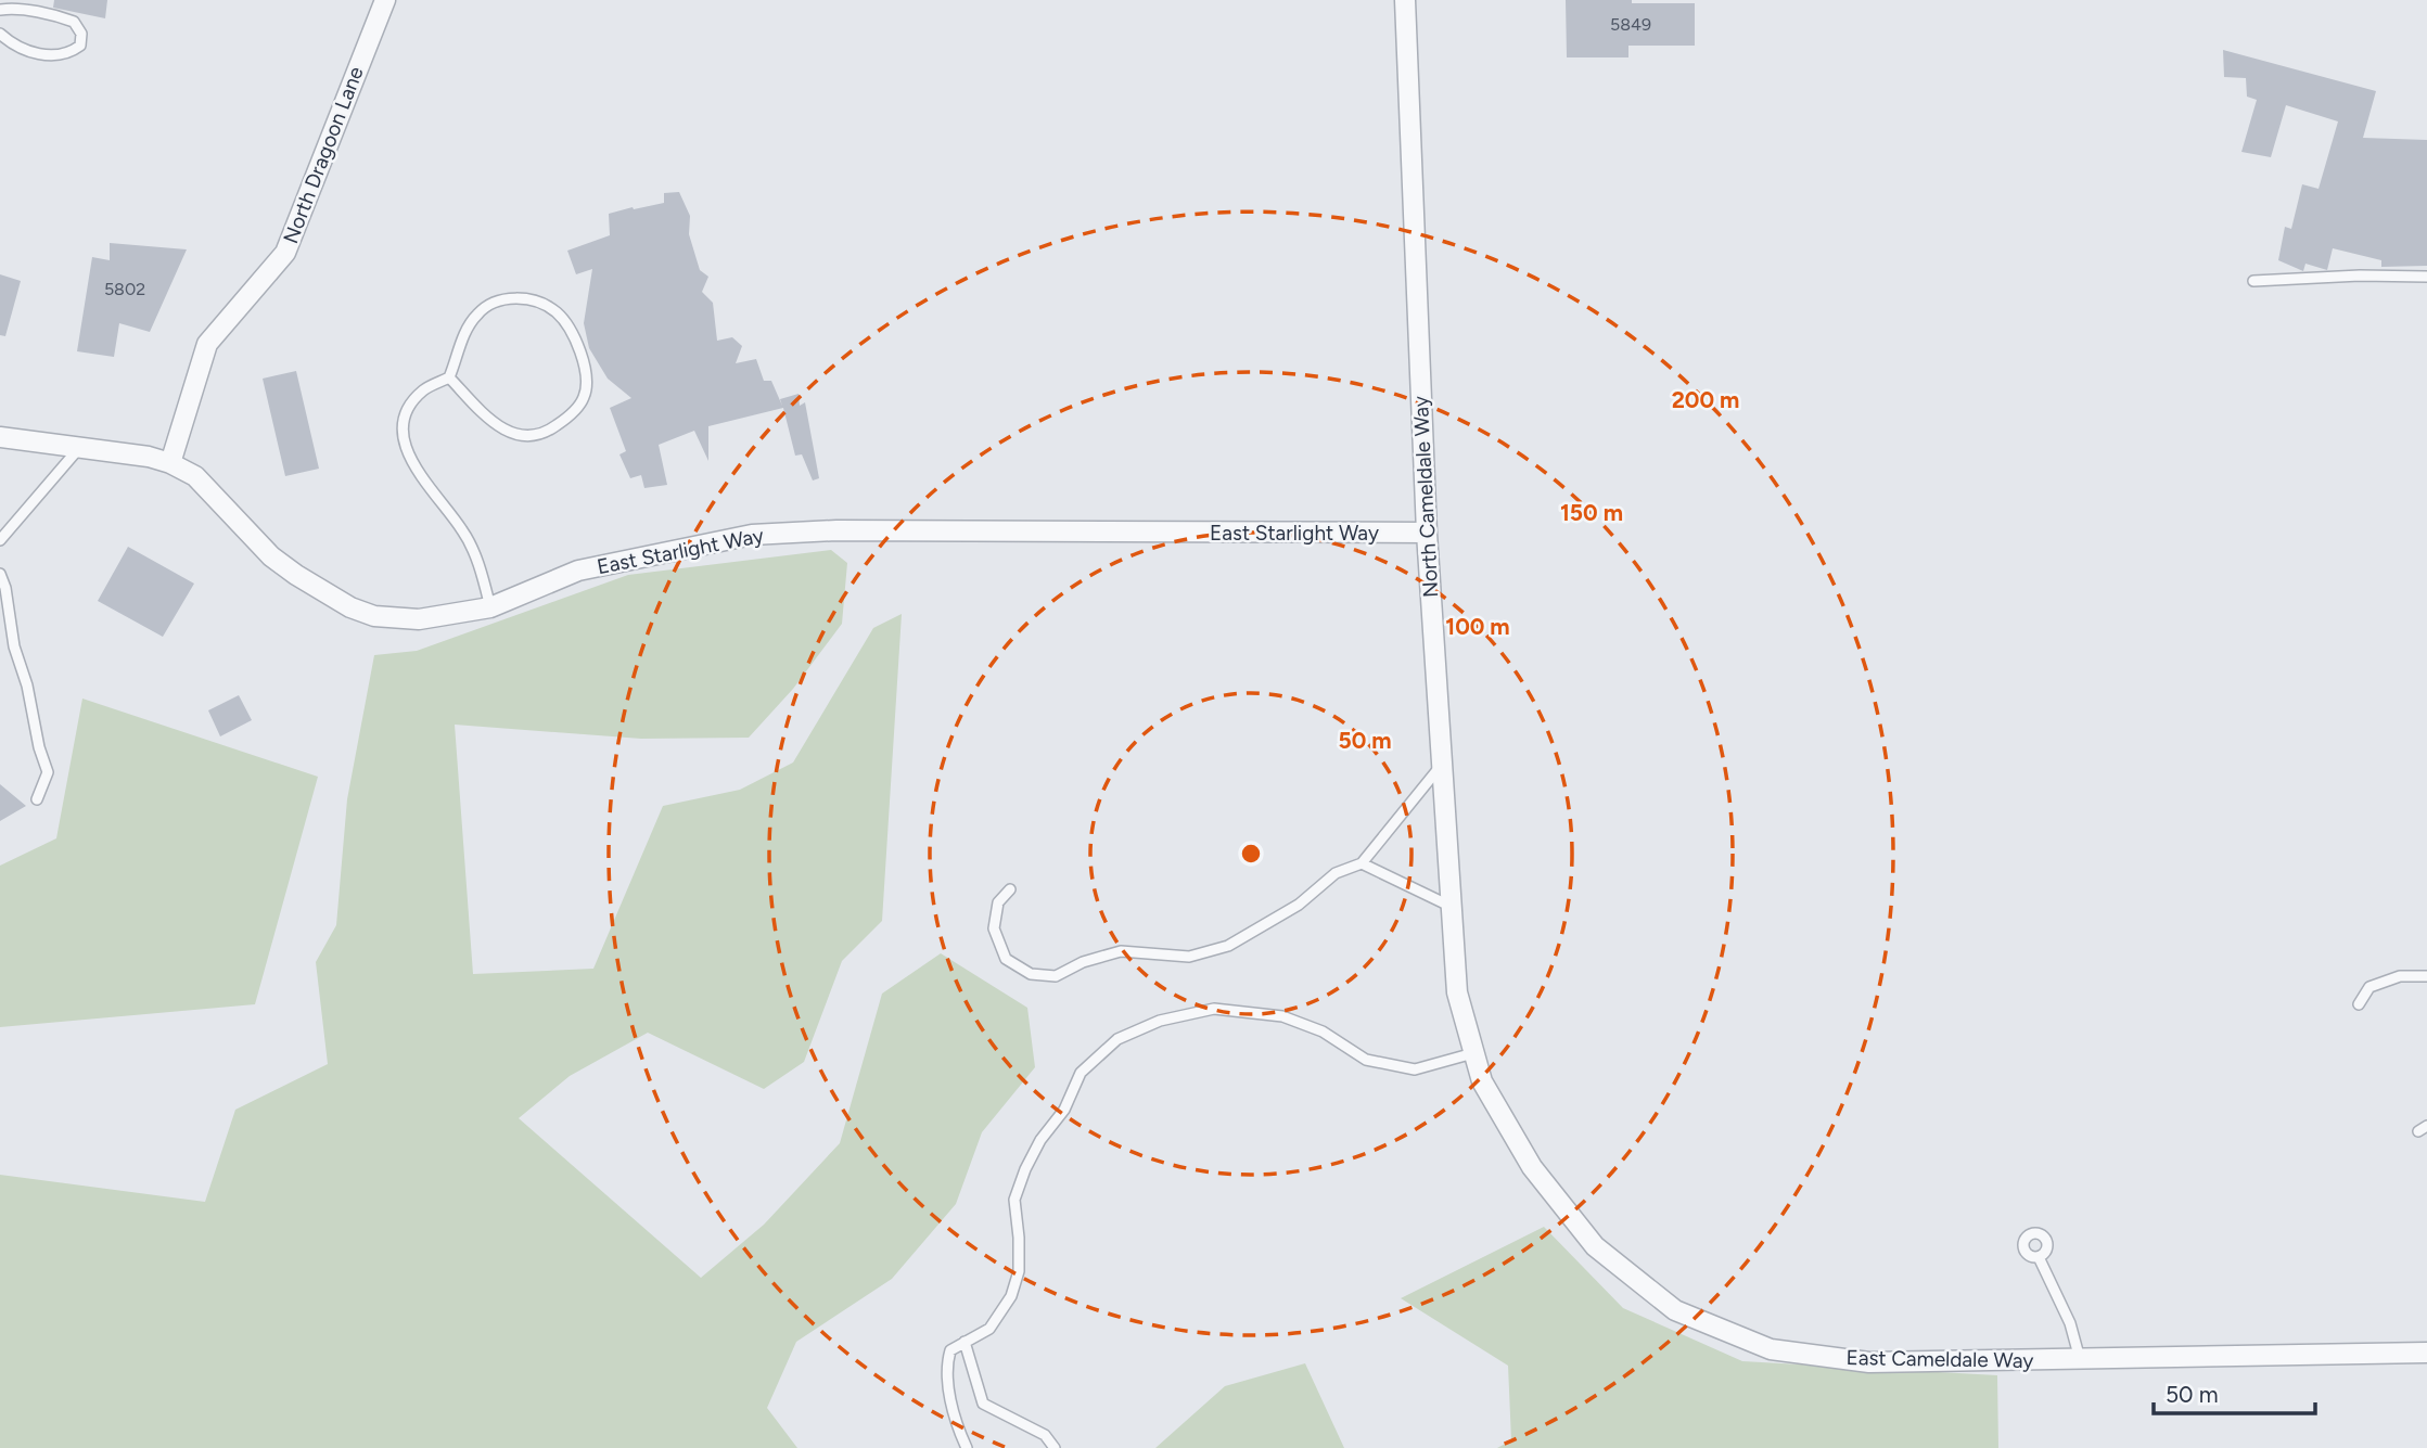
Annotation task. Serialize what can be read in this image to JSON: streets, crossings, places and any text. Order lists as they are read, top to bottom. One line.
{"streets":{"street":["North Dragoon Lane","North Cameldale Way","East Starlight Way","East Cameldale Way"]},"crossings":[["North Dragoon Lane","East Starlight Way"],["North Cameldale Way","East Starlight Way"],["North Cameldale Way","East Cameldale Way"]],"house_numbers":["5849","5802"],"scale_bar":"50 m","rings":["200 m","150 m","100 m","50 m"]}
